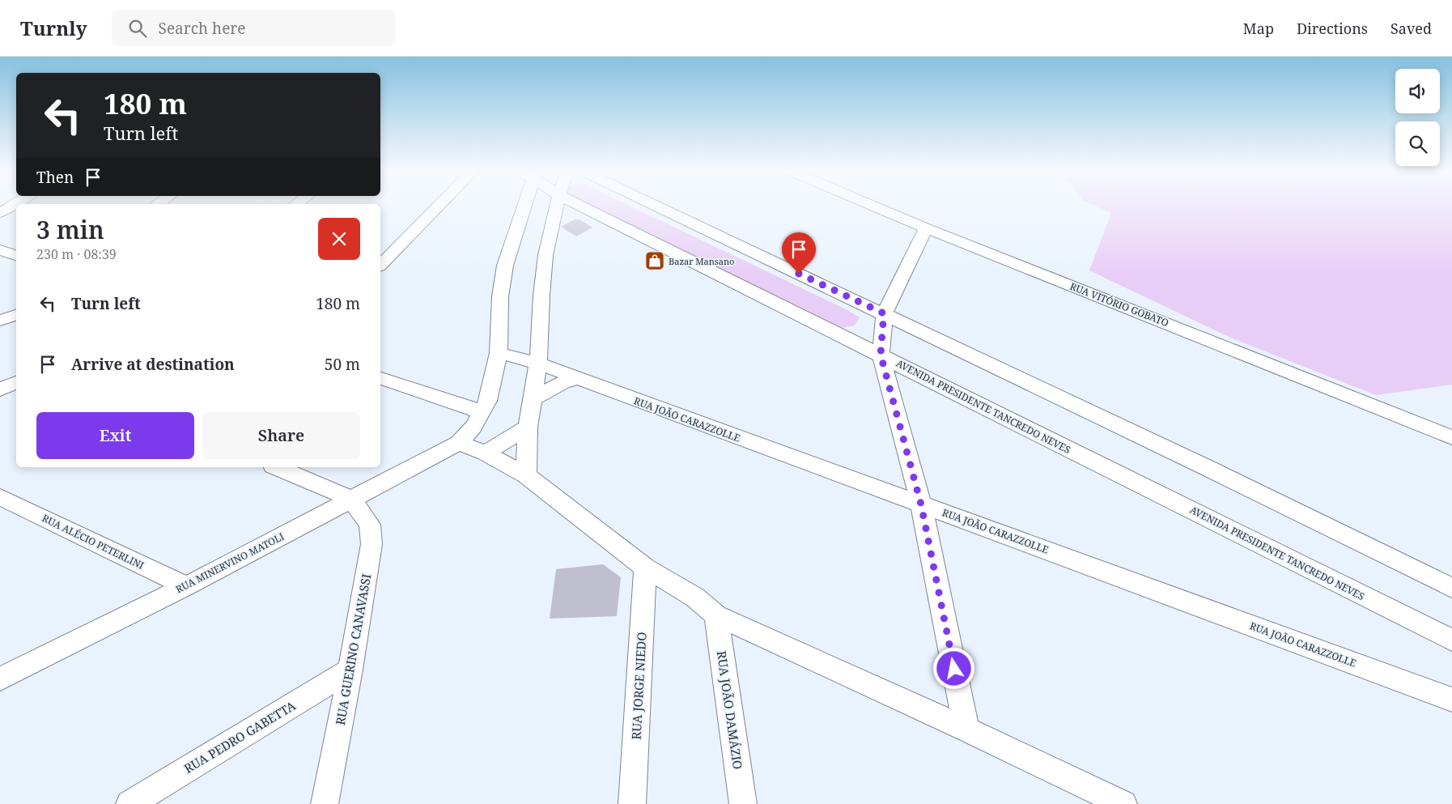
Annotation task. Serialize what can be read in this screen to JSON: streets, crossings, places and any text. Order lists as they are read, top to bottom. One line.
{"streets":{"street":["RUA VITÓRIO GOBATO","AVENIDA PRESIDENTE TANCREDO NEVES","RUA JOÃO CARAZZOLLE","RUA ALÉCIO PETERLINI","RUA MINERVINO MATOLI","RUA GUERINO CANAVASSI","RUA JORGE NIEDO","RUA JOÃO DAMÁZIO","RUA PEDRO GABETTA"]},"crossings":[["RUA ALÉCIO PETERLINI","RUA MINERVINO MATOLI"],["RUA MINERVINO MATOLI","RUA GUERINO CANAVASSI"],["RUA GUERINO CANAVASSI","RUA PEDRO GABETTA"]],"places":{"shop":["Bazar Mansano"]},"page":{"header":"Turnly","search":"Search here","nav":["Map","Directions","Saved"],"turn":["180 m","Turn left"],"then":"Then","heading":["3 min","230 m · 08:39"],"list":[{"name":"Turn left","value":"180 m"},{"name":"Arrive at destination","value":"50 m"}],"buttons":["Exit","Share"]}}
